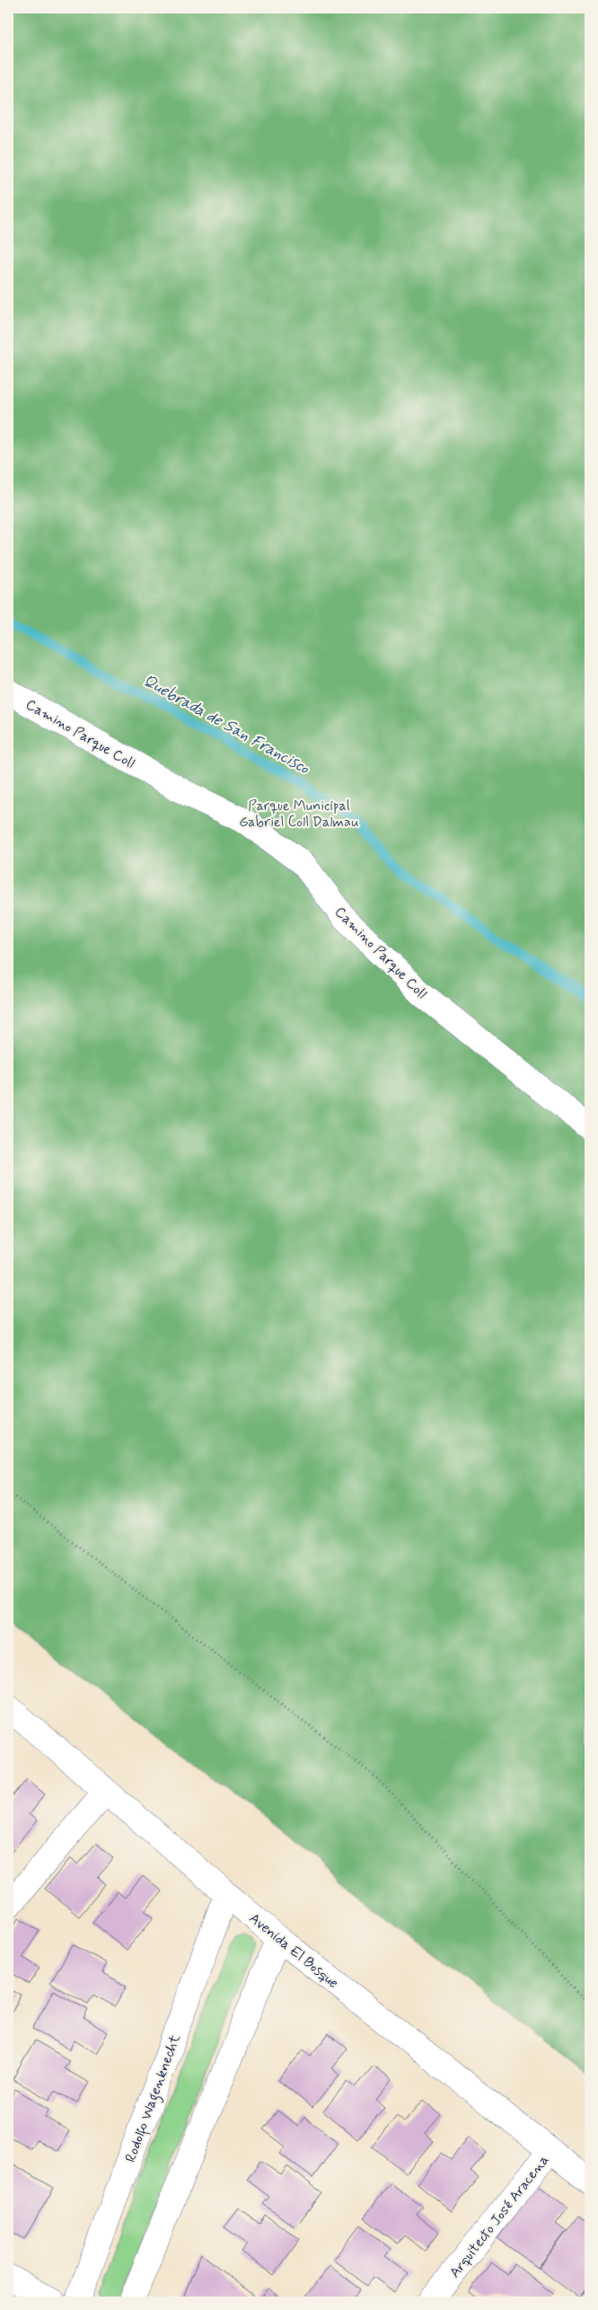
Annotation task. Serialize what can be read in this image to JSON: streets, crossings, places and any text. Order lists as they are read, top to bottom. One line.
{"streets":{"street":["Camino Parque Coll","Avenida El Bosque","Rodolfo Wagenknecht","Arquitecto José Aracena"]},"crossings":[["Avenida El Bosque","Rodolfo Wagenknecht"],["Avenida El Bosque","Arquitecto José Aracena"]],"water":["Quebrada de San Francisco"],"parks":["Parque Municipal Gabriel Coll Dalmau"]}
